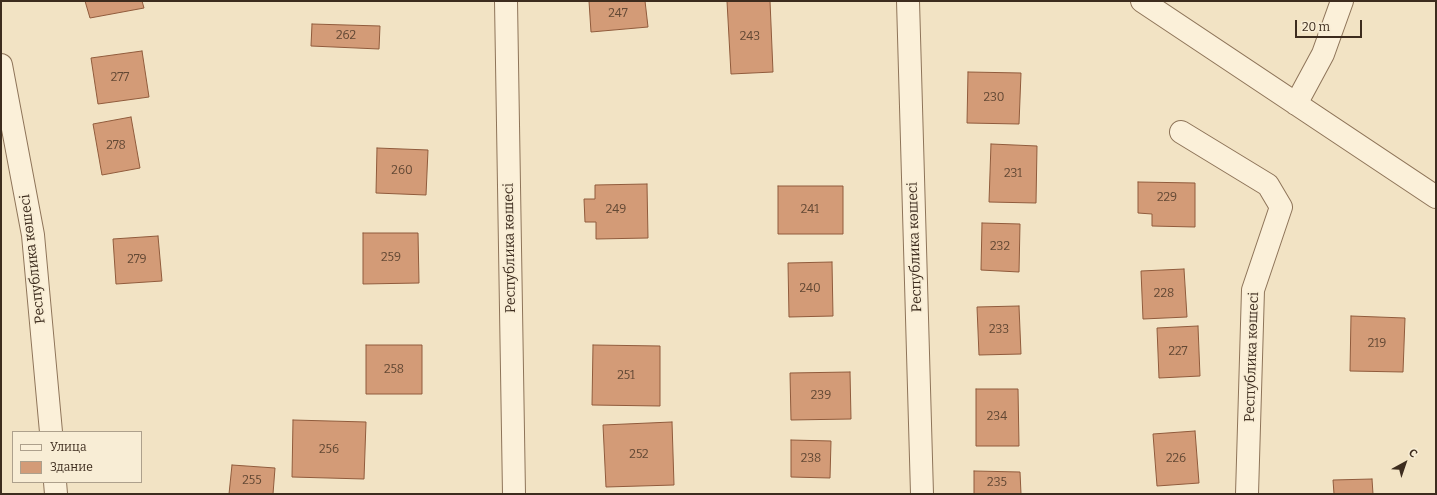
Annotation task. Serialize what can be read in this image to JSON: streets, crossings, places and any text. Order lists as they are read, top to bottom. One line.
{"streets":{"street":["Республика көшесі"]},"house_numbers":["247","262","243","277","230","278","260","231","229","249","241","232","259","279","240","228","233","219","227","258","251","239","234","256","252","238","226","255","235"],"legend":["Улица","Здание"],"scale_bar":"20 m","north":"top right"}
